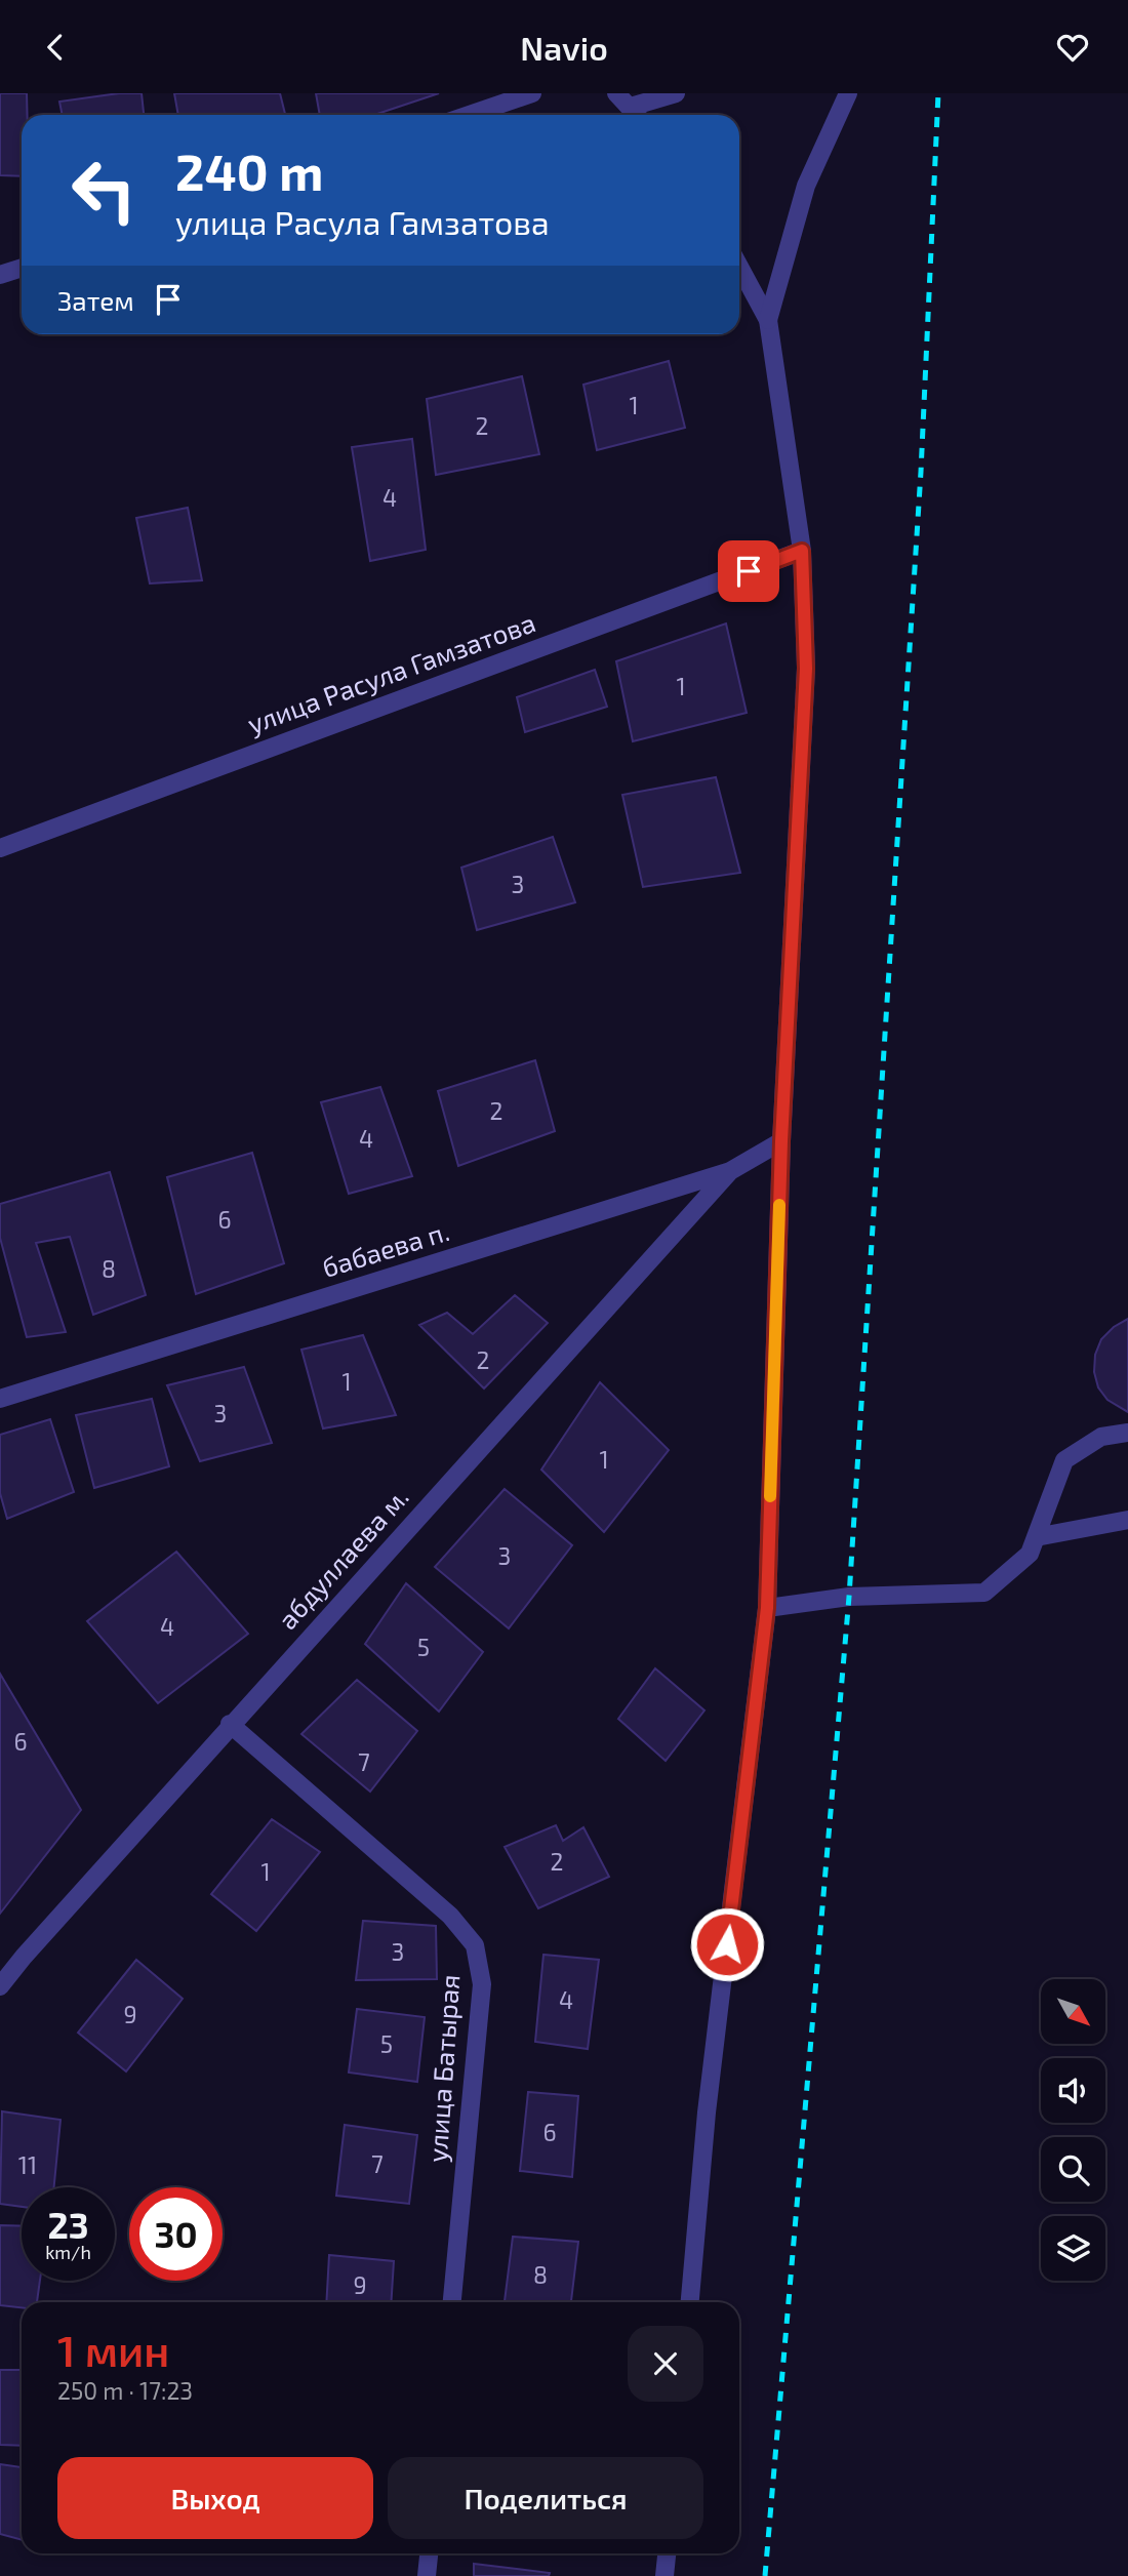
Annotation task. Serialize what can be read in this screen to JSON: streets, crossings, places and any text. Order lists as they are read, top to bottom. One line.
{"streets":{"street":["улица Расула Гамзатова","бабаева п.","абдуллаева м.","улица Батырая"]},"crossings":[["бабаева п.","абдуллаева м."],["абдуллаева м.","улица Батырая"]],"house_numbers":["1","2","4","1","3","2","4","6","8","2","1","3","1","3","4","5","6","7","2","1","3","4","9","5","6","7","11","8","9"],"north":"bottom right","page":{"header":"Navio","turn":["240 m","улица Расула Гамзатова"],"then":"Затем","speed":"23 km/h","limit":"30","heading":["1 мин","250 m · 17:23"],"buttons":["Выход","Поделиться"]}}
